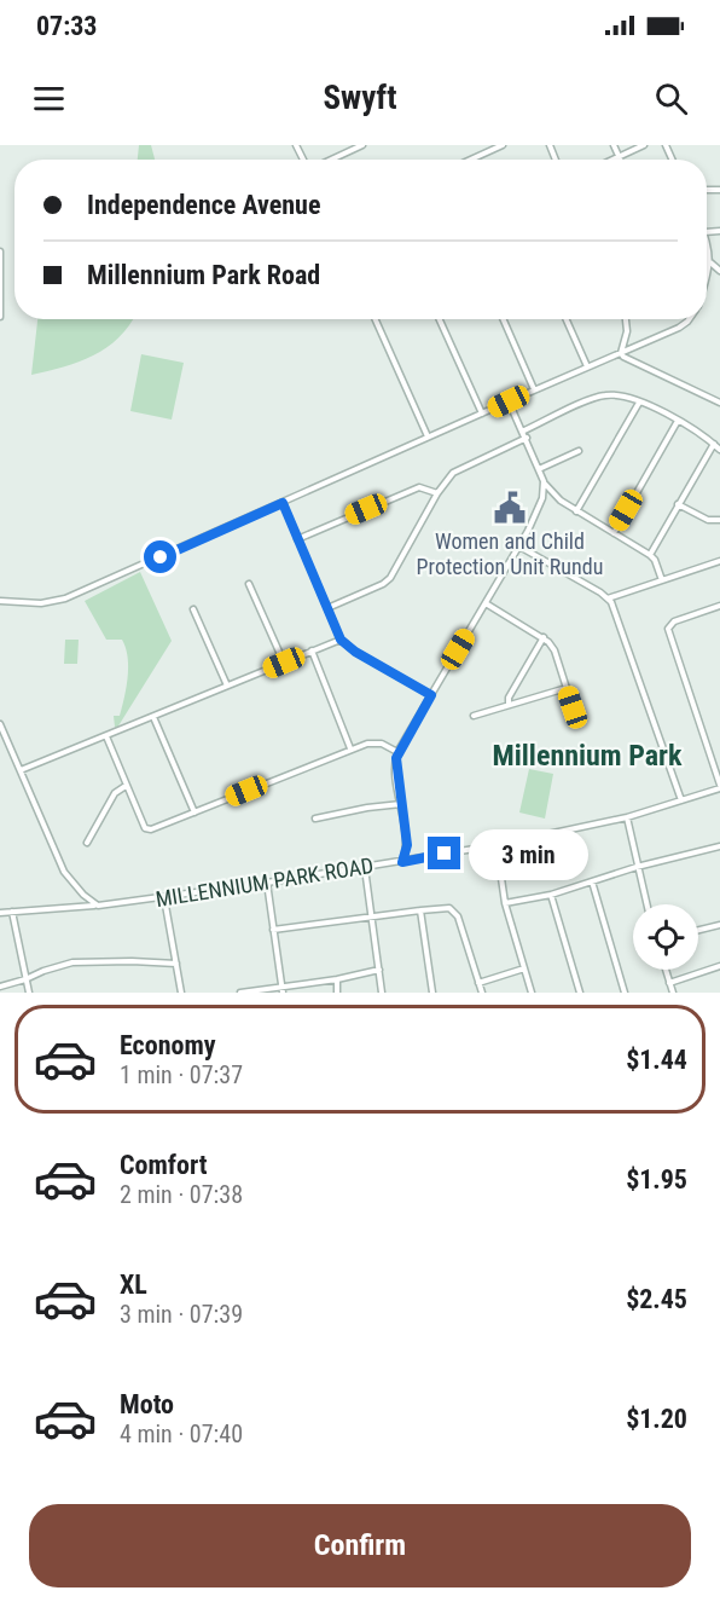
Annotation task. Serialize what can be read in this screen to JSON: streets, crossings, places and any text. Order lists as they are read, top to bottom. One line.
{"streets":{"street":["MILLENNIUM PARK ROAD"]},"districts":["Millennium Park"],"places":{"public building":["Women and Child Protection Unit Rundu"]},"page":{"status":"07:33","header":"Swyft","banner":["Independence Avenue","Millennium Park Road"],"bubble":"3 min","list":[{"name":"Economy","note":"1 min · 07:37","value":"$1.44"},{"name":"Comfort","note":"2 min · 07:38","value":"$1.95"},{"name":"XL","note":"3 min · 07:39","value":"$2.45"},{"name":"Moto","note":"4 min · 07:40","value":"$1.20"}],"buttons":"Confirm"}}
